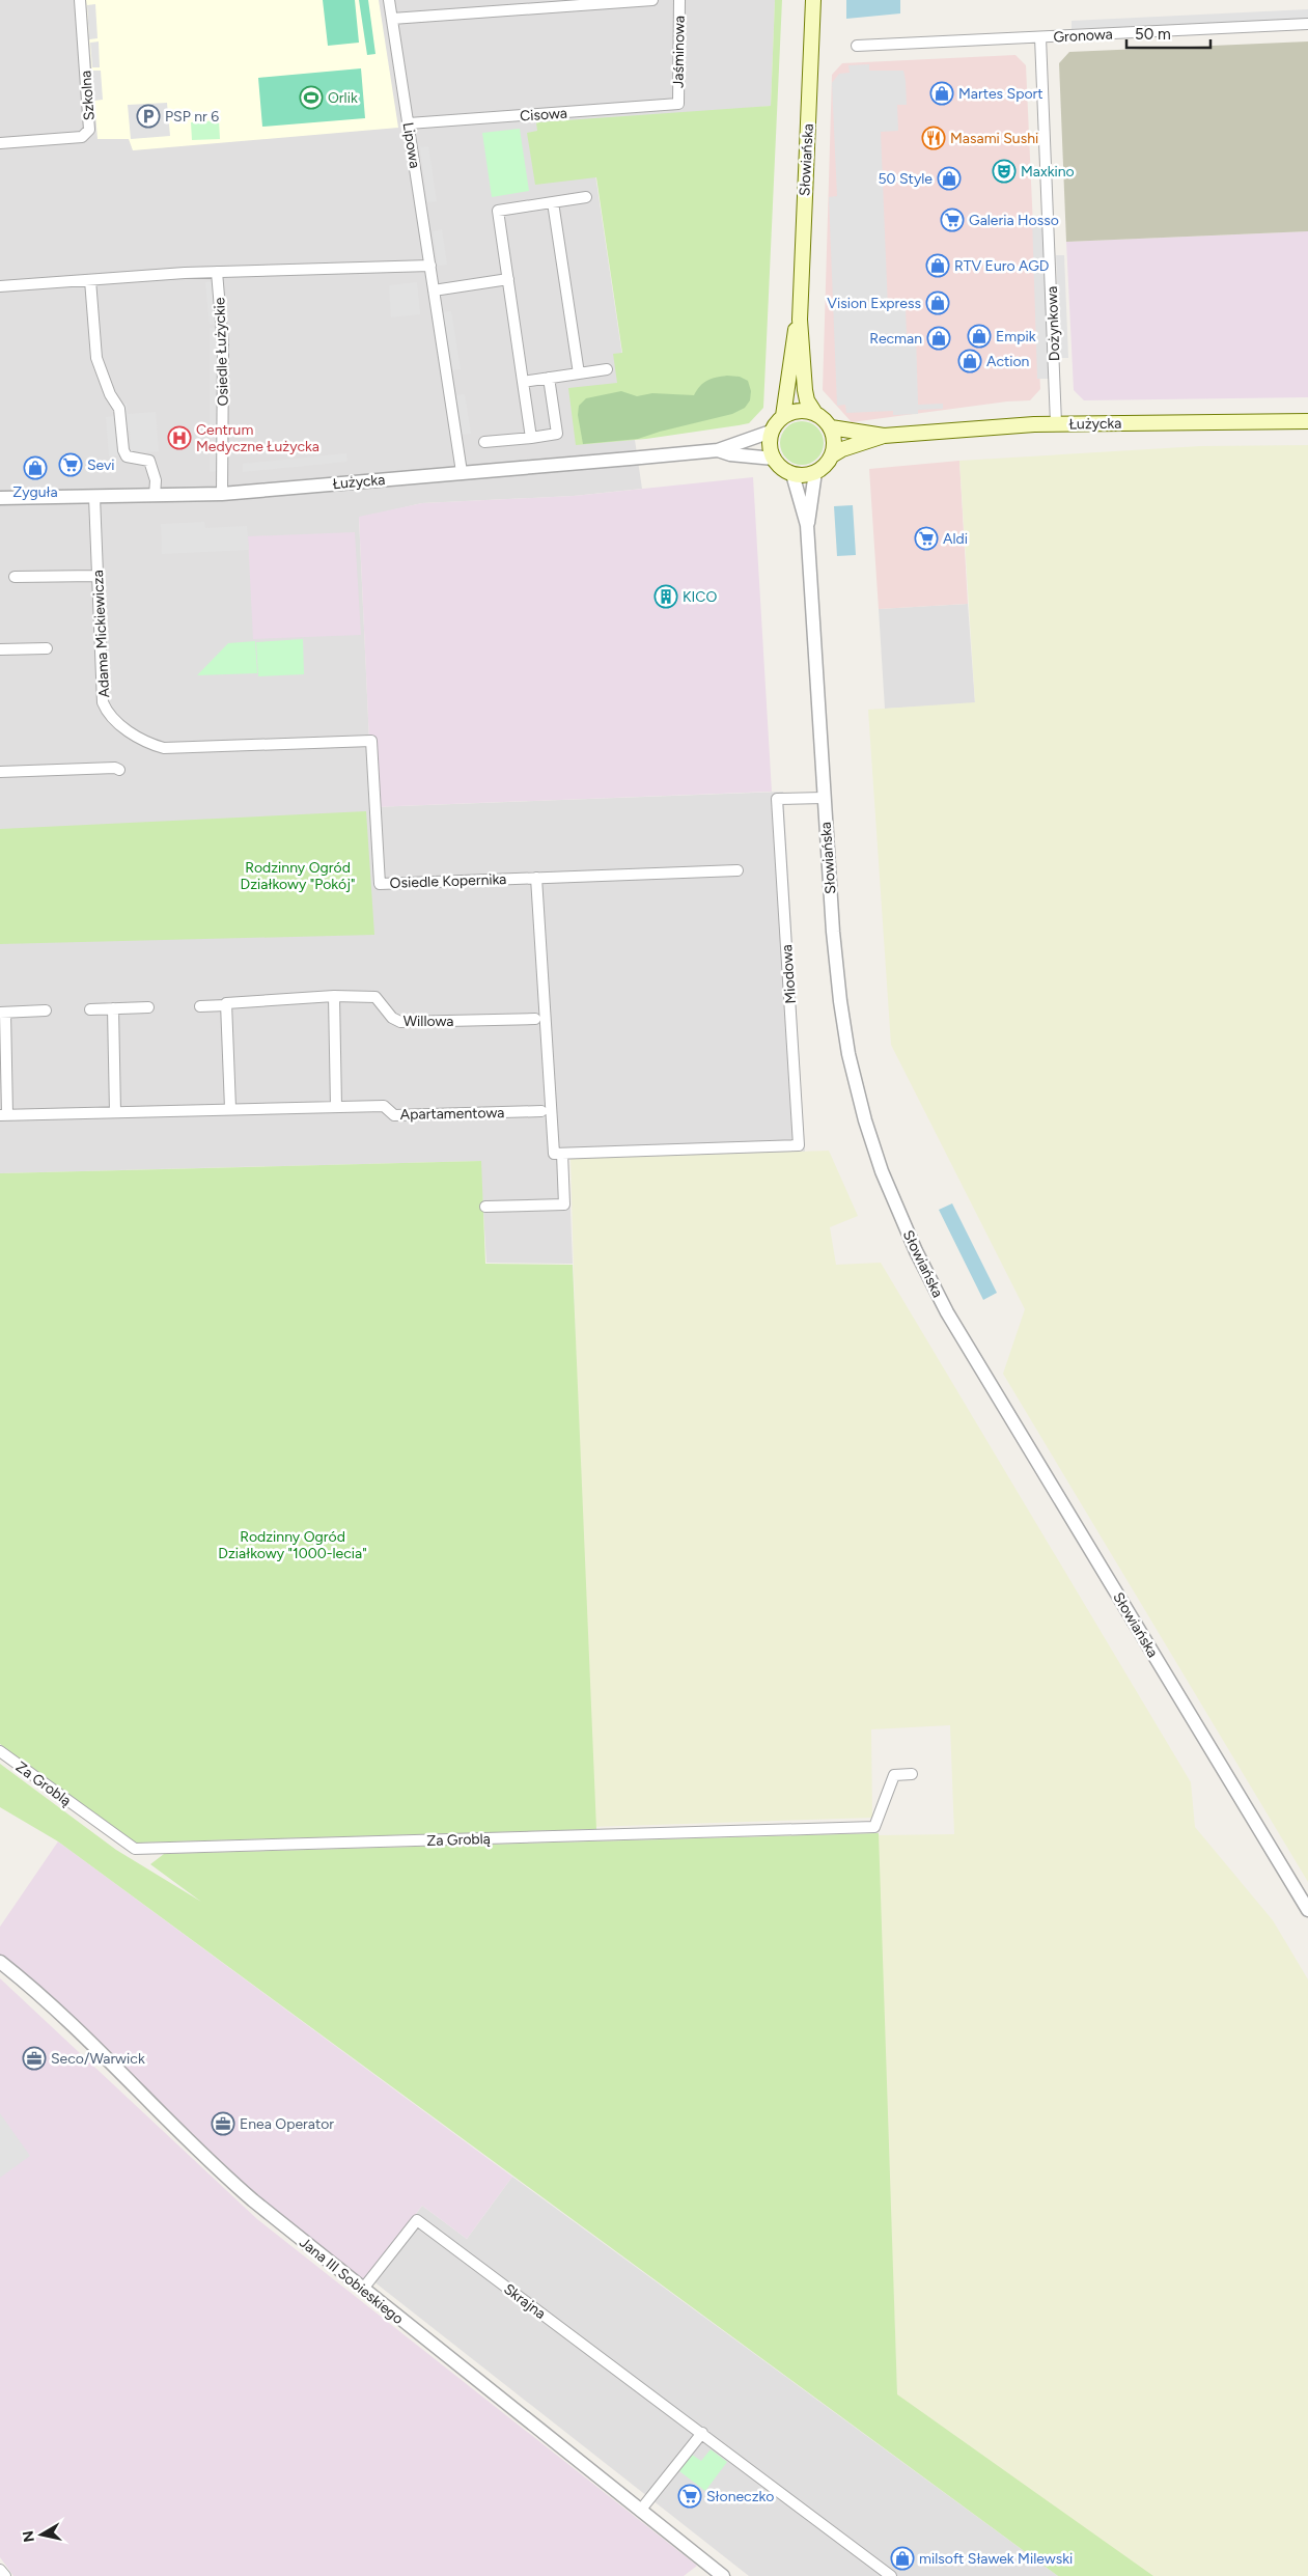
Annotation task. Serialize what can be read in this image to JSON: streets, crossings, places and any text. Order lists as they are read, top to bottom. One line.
{"streets":{"main road":["Słowiańska","Łużycka"],"street":["Gronowa","Jaśminowa","Szkolna","Cisowa","Lipowa","Dożynkowa","Osiedle Łużyckie","Adama Mickiewicza","Osiedle Kopernika","Miodowa","Willowa","Apartamentowa","Za Groblą","Jana III Sobieskiego","Skrajna"]},"crossings":[["Gronowa","Dożynkowa"],["Jaśminowa","Cisowa"],["Cisowa","Lipowa"],["Lipowa","Łużycka"],["Słowiańska","Łużycka"],["Słowiańska","Miodowa"],["Dożynkowa","Łużycka"],["Osiedle Łużyckie","Łużycka"],["Łużycka","Adama Mickiewicza"],["Adama Mickiewicza","Osiedle Kopernika"],["Jana III Sobieskiego","Skrajna"]],"parks":["Rodzinny Ogród Działkowy \"Pokój\"","Rodzinny Ogród Działkowy \"1000-lecia\""],"places":{"shop":["Martes Sport","50 Style","RTV Euro AGD","Vision Express","Empik","Recman","Action","Zyguła","milsoft Sławek Milewski"],"sports":["Orlik"],"parking":["PSP nr 6"],"restaurant":["Masami Sushi"],"theatre":["Maxkino"],"supermarket":["Galeria Hosso","Sevi","Aldi","Słoneczko"],"hospital":["Centrum Medyczne Łużycka"],"building":["KICO"],"office":["Seco/Warwick","Enea Operator"]},"scale_bar":"50 m","north":"left"}
